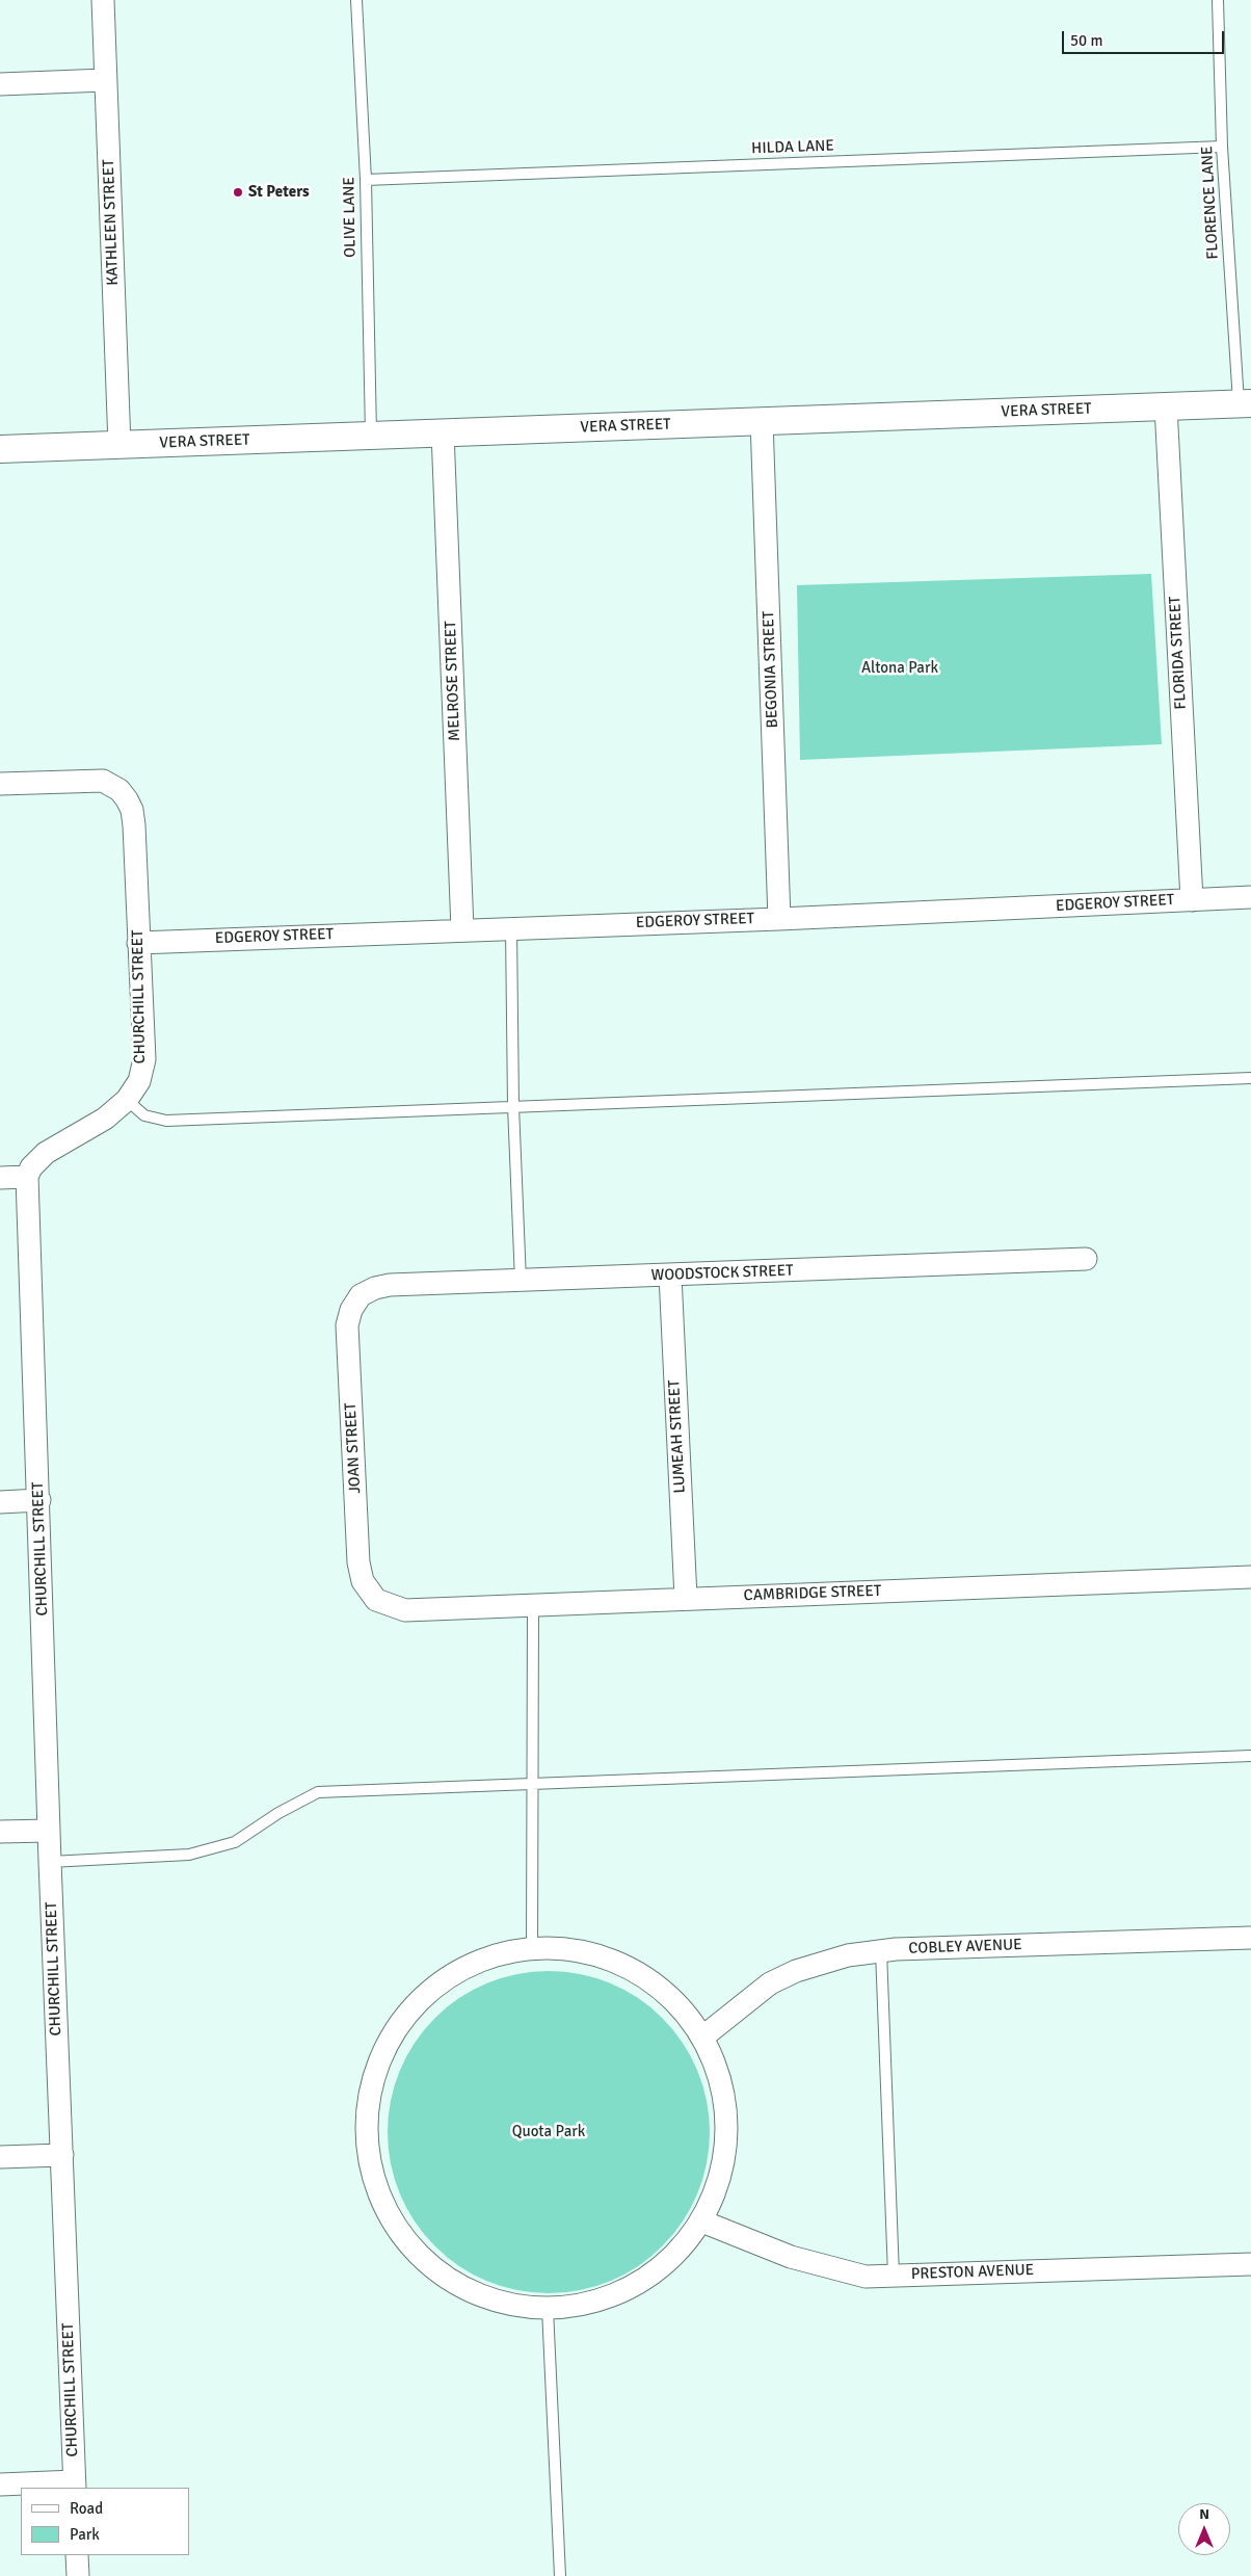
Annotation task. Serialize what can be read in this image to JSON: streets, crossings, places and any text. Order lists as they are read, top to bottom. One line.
{"streets":{"street":["KATHLEEN STREET","VERA STREET","FLORIDA STREET","BEGONIA STREET","MELROSE STREET","EDGEROY STREET","CHURCHILL STREET","WOODSTOCK STREET","LUMEAH STREET","JOAN STREET","CAMBRIDGE STREET","COBLEY AVENUE","PRESTON AVENUE"],"lane":["HILDA LANE","FLORENCE LANE","OLIVE LANE"]},"crossings":[["HILDA LANE","FLORENCE LANE"],["HILDA LANE","OLIVE LANE"],["FLORENCE LANE","VERA STREET"],["OLIVE LANE","VERA STREET"],["KATHLEEN STREET","VERA STREET"],["VERA STREET","FLORIDA STREET"],["VERA STREET","BEGONIA STREET"],["VERA STREET","MELROSE STREET"],["FLORIDA STREET","EDGEROY STREET"],["BEGONIA STREET","EDGEROY STREET"],["MELROSE STREET","EDGEROY STREET"],["EDGEROY STREET","CHURCHILL STREET"],["WOODSTOCK STREET","LUMEAH STREET"],["WOODSTOCK STREET","JOAN STREET"],["LUMEAH STREET","CAMBRIDGE STREET"],["JOAN STREET","CAMBRIDGE STREET"]],"parks":["Altona Park","Quota Park"],"places":["St Peters"],"legend":["Road","Park"],"scale_bar":"50 m","north":"top"}
